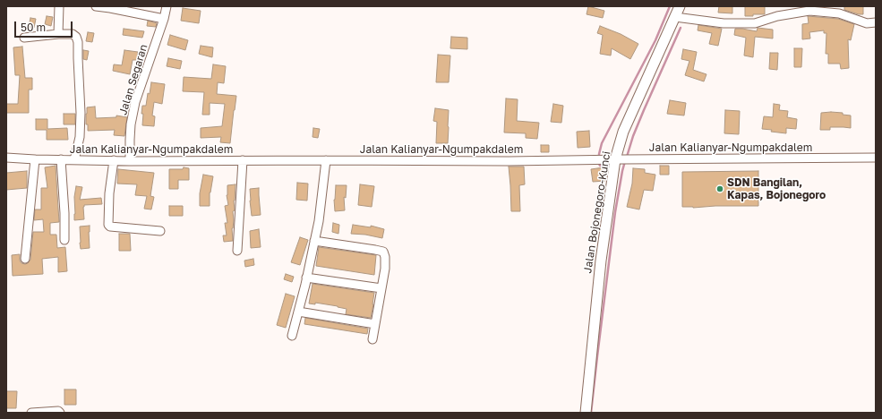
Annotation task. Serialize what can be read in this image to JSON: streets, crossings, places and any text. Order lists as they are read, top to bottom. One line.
{"streets":{"main road":["Jalan Bojonegoro-Kunci"],"street":["Jalan Segaran","Jalan Kalianyar-Ngumpakdalem"]},"crossings":[["Jalan Segaran","Jalan Kalianyar-Ngumpakdalem"],["Jalan Kalianyar-Ngumpakdalem","Jalan Bojonegoro-Kunci"]],"places":["SDN Bangilan, Kapas, Bojonegoro"],"scale_bar":"50 m"}
